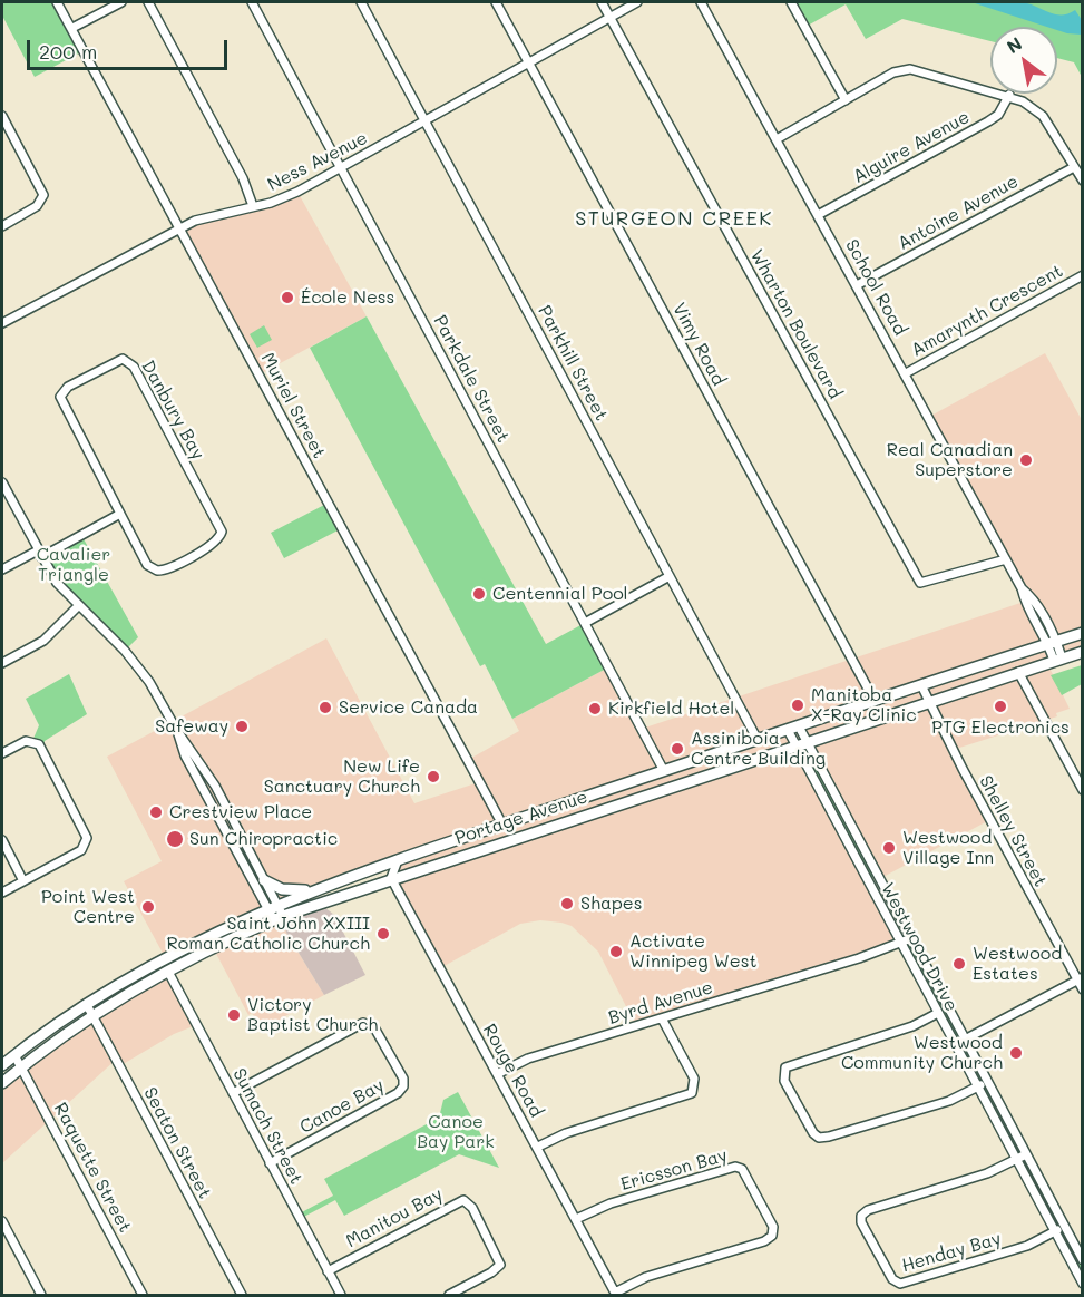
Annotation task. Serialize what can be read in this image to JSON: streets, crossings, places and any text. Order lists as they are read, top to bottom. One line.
{"streets":{"highway":["Portage Avenue"],"street":["Alguire Avenue","Ness Avenue","Antoine Avenue","School Road","Amarynth Crescent","Wharton Boulevard","Vimy Road","Parkhill Street","Parkdale Street","Muriel Street","Danbury Bay","Shelley Street","Westwood Drive","Byrd Avenue","Rouge Road","Canoe Bay","Sumach Street","Seaton Street","Raquette Street","Ericsson Bay","Manitou Bay","Henday Bay"]},"crossings":[["Alguire Avenue","School Road"],["Ness Avenue","Wharton Boulevard"],["Ness Avenue","Vimy Road"],["Ness Avenue","Parkhill Street"],["Ness Avenue","Parkdale Street"],["Ness Avenue","Muriel Street"],["Antoine Avenue","School Road"],["School Road","Amarynth Crescent"],["School Road","Wharton Boulevard"],["School Road","Portage Avenue"],["Vimy Road","Portage Avenue"],["Parkhill Street","Portage Avenue"],["Parkdale Street","Portage Avenue"],["Muriel Street","Portage Avenue"],["Portage Avenue","Shelley Street"],["Portage Avenue","Westwood Drive"],["Portage Avenue","Rouge Road"],["Portage Avenue","Sumach Street"],["Portage Avenue","Seaton Street"],["Portage Avenue","Raquette Street"],["Westwood Drive","Byrd Avenue"],["Westwood Drive","Henday Bay"],["Byrd Avenue","Rouge Road"],["Rouge Road","Ericsson Bay"],["Canoe Bay","Sumach Street"],["Sumach Street","Manitou Bay"]],"districts":["STURGEON CREEK"],"parks":["Cavalier Triangle","Canoe Bay Park"],"places":["École Ness","Real Canadian Superstore","Centennial Pool","Manitoba X-Ray Clinic","PTG Electronics","Service Canada","Kirkfield Hotel","Safeway","Assiniboia Centre Building","New Life Sanctuary Church","Crestview Place","Sun Chiropractic","Westwood Village Inn","Shapes","Point West Centre","Saint John XXIII Roman Catholic Church","Activate Winnipeg West","Westwood Estates","Victory Baptist Church","Westwood Community Church"],"scale_bar":"200 m","north":"top left"}
